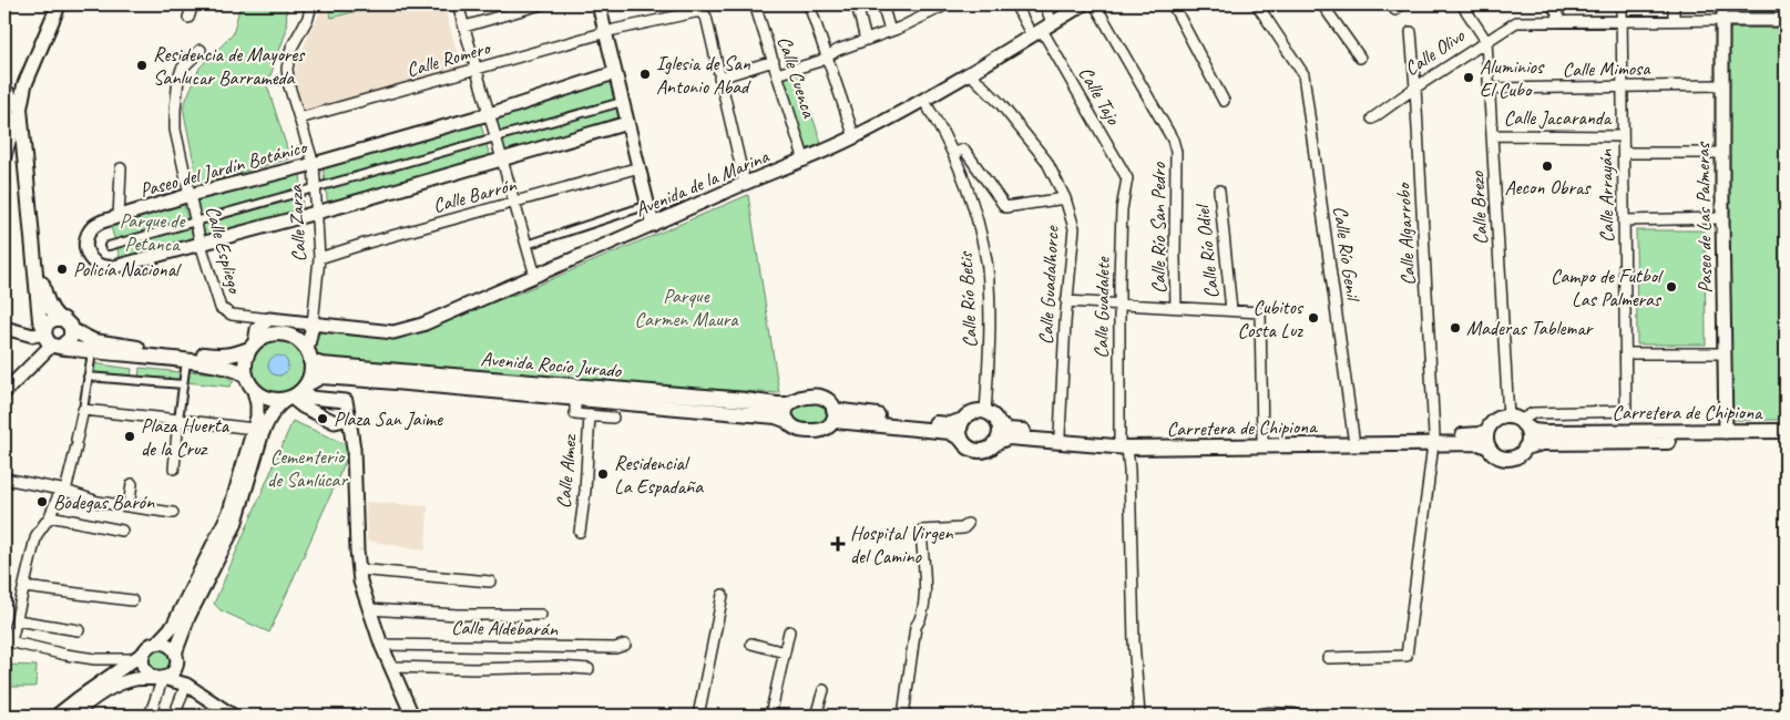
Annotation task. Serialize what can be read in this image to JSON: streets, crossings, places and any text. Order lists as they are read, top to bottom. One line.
{"streets":{"main road":["Avenida Rocío Jurado","Carretera de Chipiona"],"street":["Calle Olivo","Calle Romero","Calle Mimosa","Calle Cuenca","Calle Tajo","Calle Jacaranda","Paseo del Jardín Botánico","Avenida de la Marina","Calle Barrón","Calle Arrayán","Calle Brezo","Paseo de Las Palmeras","Calle Zarza","Calle Río San Pedro","Calle Algarrobo","Calle Espliego","Calle Río Odiel","Calle Río Genil","Calle Guadalhorce","Calle Río Betis","Calle Guadalete","Calle Almez","Calle Aldebarán"]},"crossings":[["Calle Olivo","Calle Arrayán"],["Calle Olivo","Calle Brezo"],["Calle Olivo","Paseo de Las Palmeras"],["Calle Olivo","Calle Algarrobo"],["Calle Romero","Calle Zarza"],["Calle Mimosa","Calle Arrayán"],["Calle Mimosa","Calle Brezo"],["Calle Mimosa","Paseo de Las Palmeras"],["Calle Cuenca","Avenida de la Marina"],["Calle Tajo","Avenida de la Marina"],["Calle Tajo","Calle Guadalete"],["Calle Jacaranda","Calle Arrayán"],["Calle Jacaranda","Calle Brezo"],["Calle Jacaranda","Paseo de Las Palmeras"],["Paseo del Jardín Botánico","Calle Zarza"],["Paseo del Jardín Botánico","Calle Espliego"],["Avenida de la Marina","Calle Zarza"],["Avenida de la Marina","Calle Espliego"],["Avenida de la Marina","Calle Guadalhorce"],["Avenida de la Marina","Calle Río Betis"],["Calle Barrón","Calle Zarza"],["Calle Arrayán","Calle Brezo"],["Calle Arrayán","Carretera de Chipiona"],["Calle Brezo","Carretera de Chipiona"],["Paseo de Las Palmeras","Carretera de Chipiona"],["Calle Zarza","Calle Espliego"],["Calle Zarza","Avenida Rocío Jurado"],["Calle Algarrobo","Carretera de Chipiona"],["Calle Río Genil","Carretera de Chipiona"],["Calle Guadalhorce","Carretera de Chipiona"],["Calle Río Betis","Carretera de Chipiona"],["Calle Guadalete","Carretera de Chipiona"],["Avenida Rocío Jurado","Calle Almez"]],"parks":["Parque de Petanca","Parque Carmen Maura","Cementerio de Sanlúcar"],"places":{"other":["Residencia de Mayores Sanlucar Barrameda","Iglesia de San Antonio Abad","Aluminios El Cubo","Aecon Obras","Policía Nacional","Campo de Futbol Las Palmeras","Cubitos Costa Luz","Maderas Tablemar","Plaza San Jaime","Plaza Huerta de la Cruz","Residencial La Espadaña","Bodegas Barón"],"health":["Hospital Virgen del Camino"]}}
